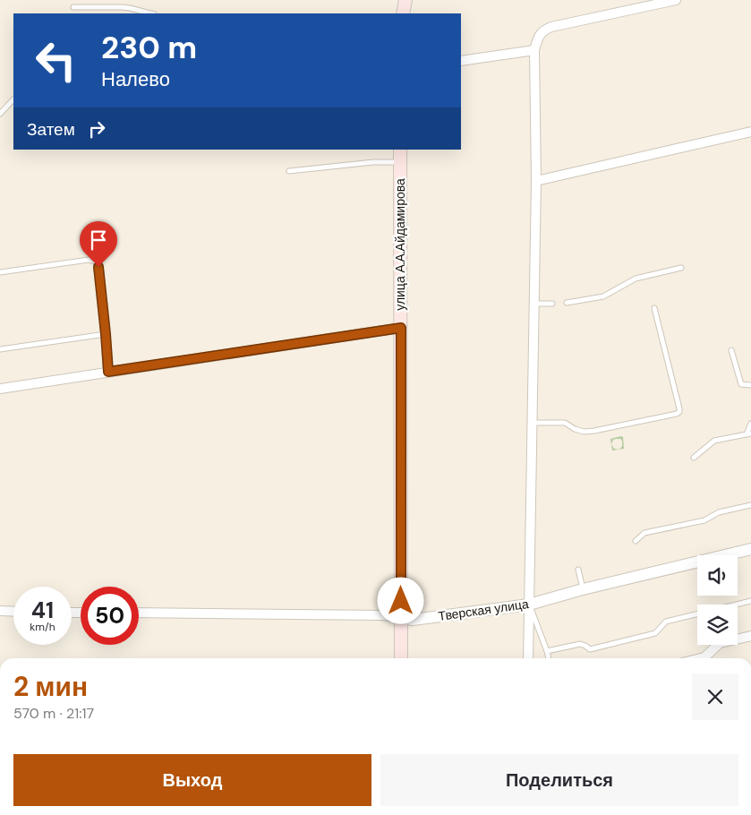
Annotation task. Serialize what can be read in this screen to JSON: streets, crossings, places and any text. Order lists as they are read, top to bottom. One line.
{"streets":{"main road":["улица А.А.Айдамирова"],"street":["Тверская улица"]},"crossings":[["улица А.А.Айдамирова","Тверская улица"]],"page":{"turn":["230 m","Налево"],"then":"Затем","speed":"41 km/h","limit":"50","heading":["2 мин","570 m · 21:17"],"buttons":["Выход","Поделиться"]}}
